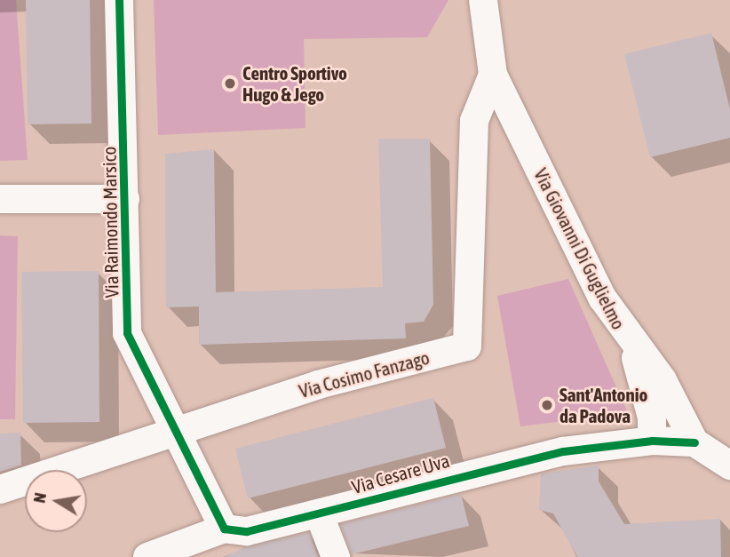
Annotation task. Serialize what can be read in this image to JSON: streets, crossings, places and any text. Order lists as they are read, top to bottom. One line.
{"streets":{"street":["Via Raimondo Marsico","Via Giovanni Di Guglielmo","Via Cosimo Fanzago","Via Cesare Uva"]},"crossings":[["Via Raimondo Marsico","Via Cosimo Fanzago"],["Via Giovanni Di Guglielmo","Via Cosimo Fanzago"],["Via Giovanni Di Guglielmo","Via Cesare Uva"]],"places":["Centro Sportivo Hugo & Jego","Sant'Antonio da Padova"],"north":"left"}
